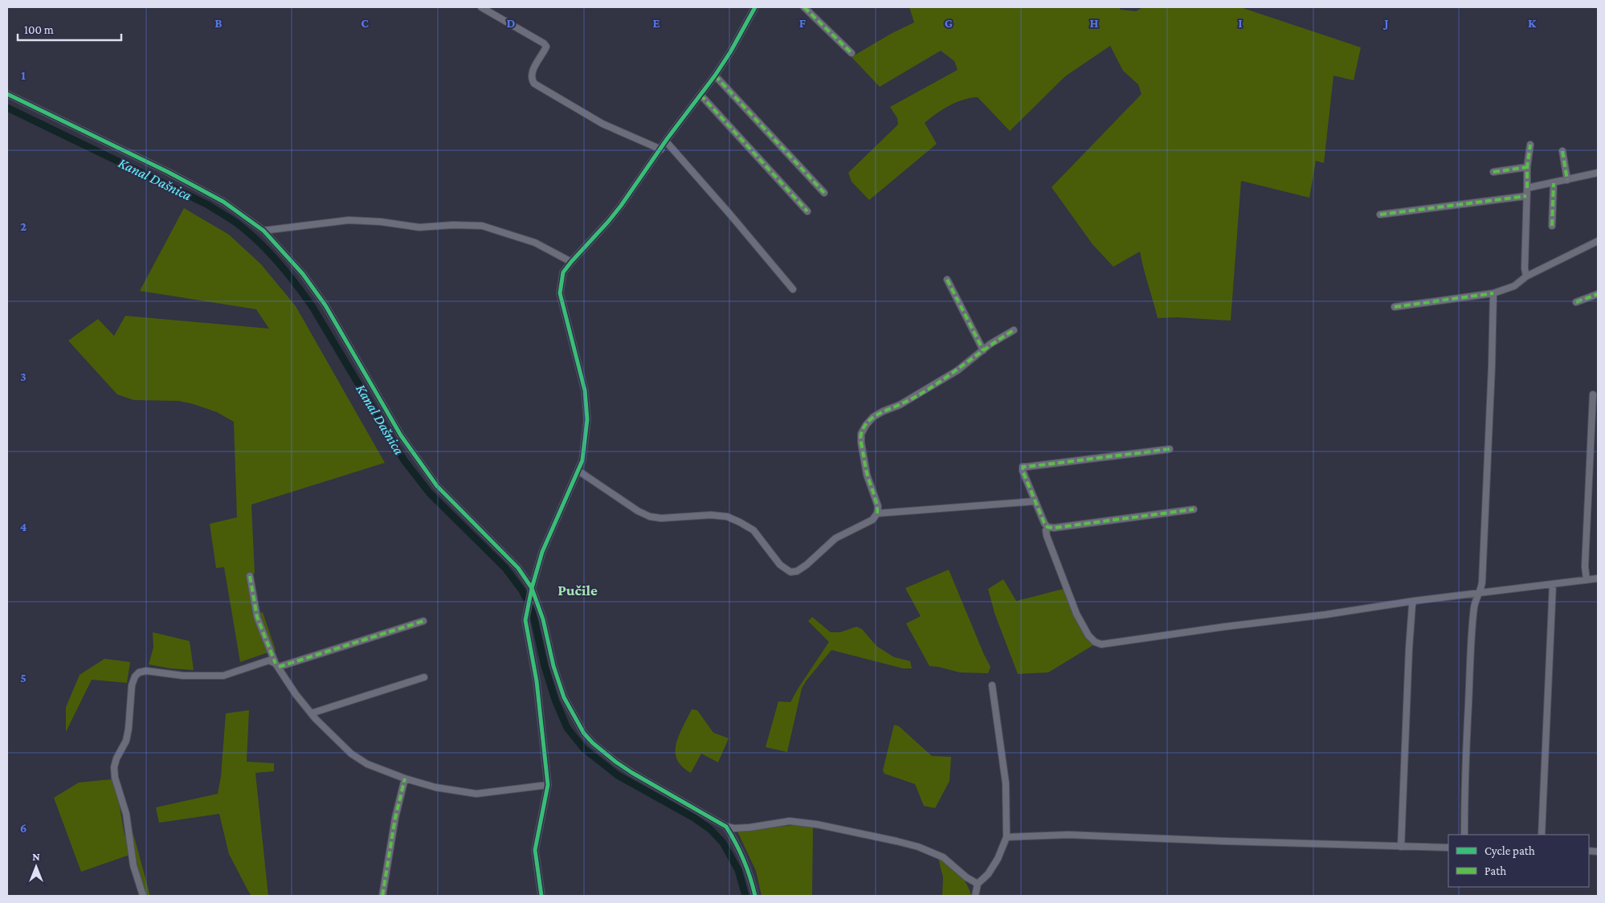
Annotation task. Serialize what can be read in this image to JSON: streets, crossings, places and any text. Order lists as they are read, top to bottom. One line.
{"districts":["Pučile"],"water":["Kanal Dašnica"],"legend":["Cycle path","Path"],"scale_bar":"100 m","north":"top","grid":{"columns":["B","C","D","E","F","G","H","I","J","K"],"rows":["1","2","3","4","5","6"]}}
